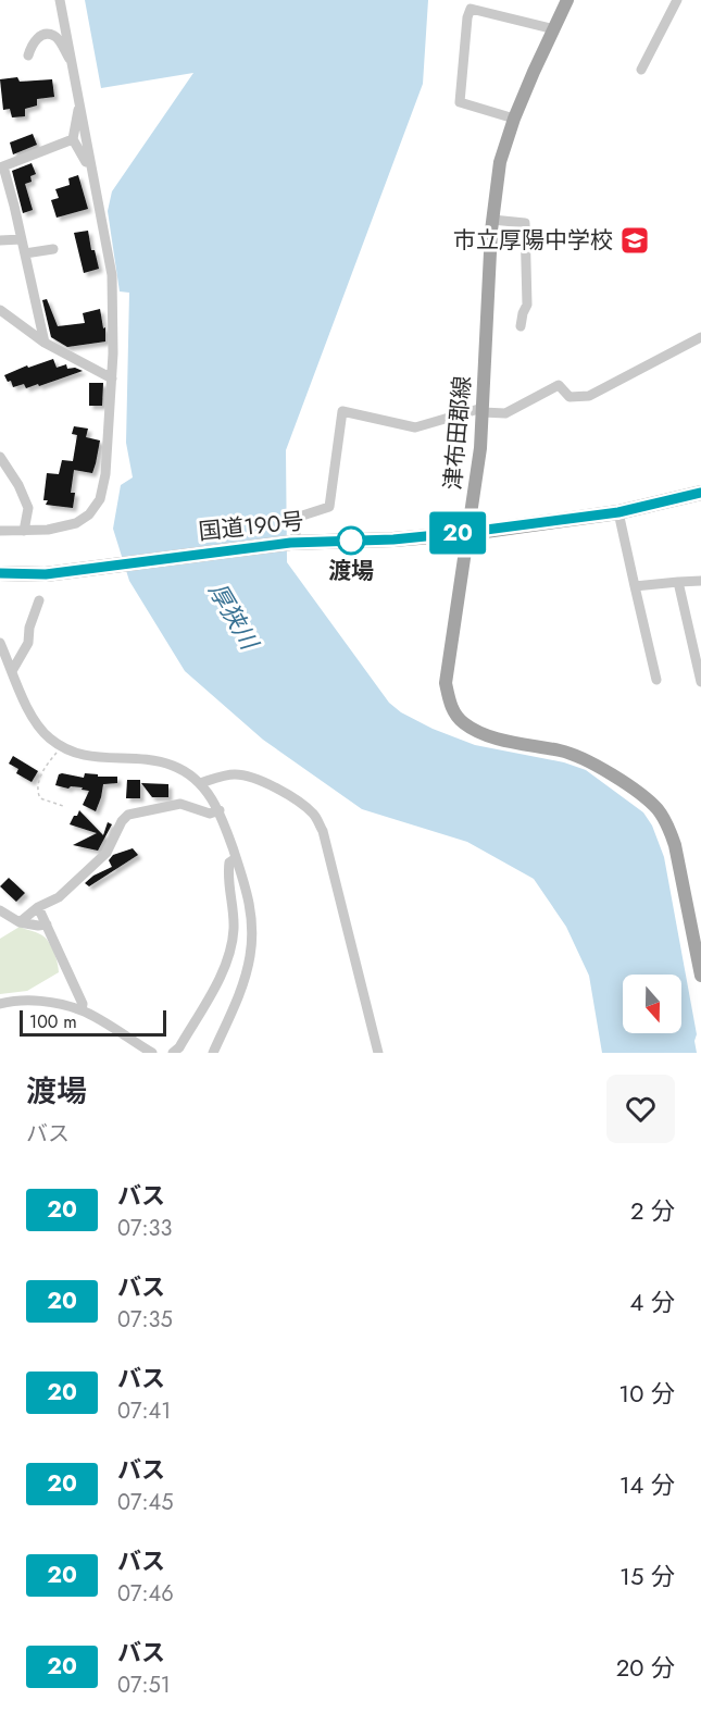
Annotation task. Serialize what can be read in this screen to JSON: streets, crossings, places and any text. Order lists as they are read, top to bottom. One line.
{"streets":{"highway":["国道190号"],"main road":["津布田郡線"]},"crossings":[["津布田郡線","国道190号"]],"water":["厚狭川"],"places":{"school or university":["市立厚陽中学校"],"other":["渡場"]},"lines":["bus line 20"],"scale_bar":"100 m","north":"bottom","page":{"on_map":"20","scale":"100 m","heading":["渡場","バス"],"list":[{"mark":"20","name":"バス","note":"07:33","value":"2 分"},{"mark":"20","name":"バス","note":"07:35","value":"4 分"},{"mark":"20","name":"バス","note":"07:41","value":"10 分"},{"mark":"20","name":"バス","note":"07:45","value":"14 分"},{"mark":"20","name":"バス","note":"07:46","value":"15 分"},{"mark":"20","name":"バス","note":"07:51","value":"20 分"}]}}
